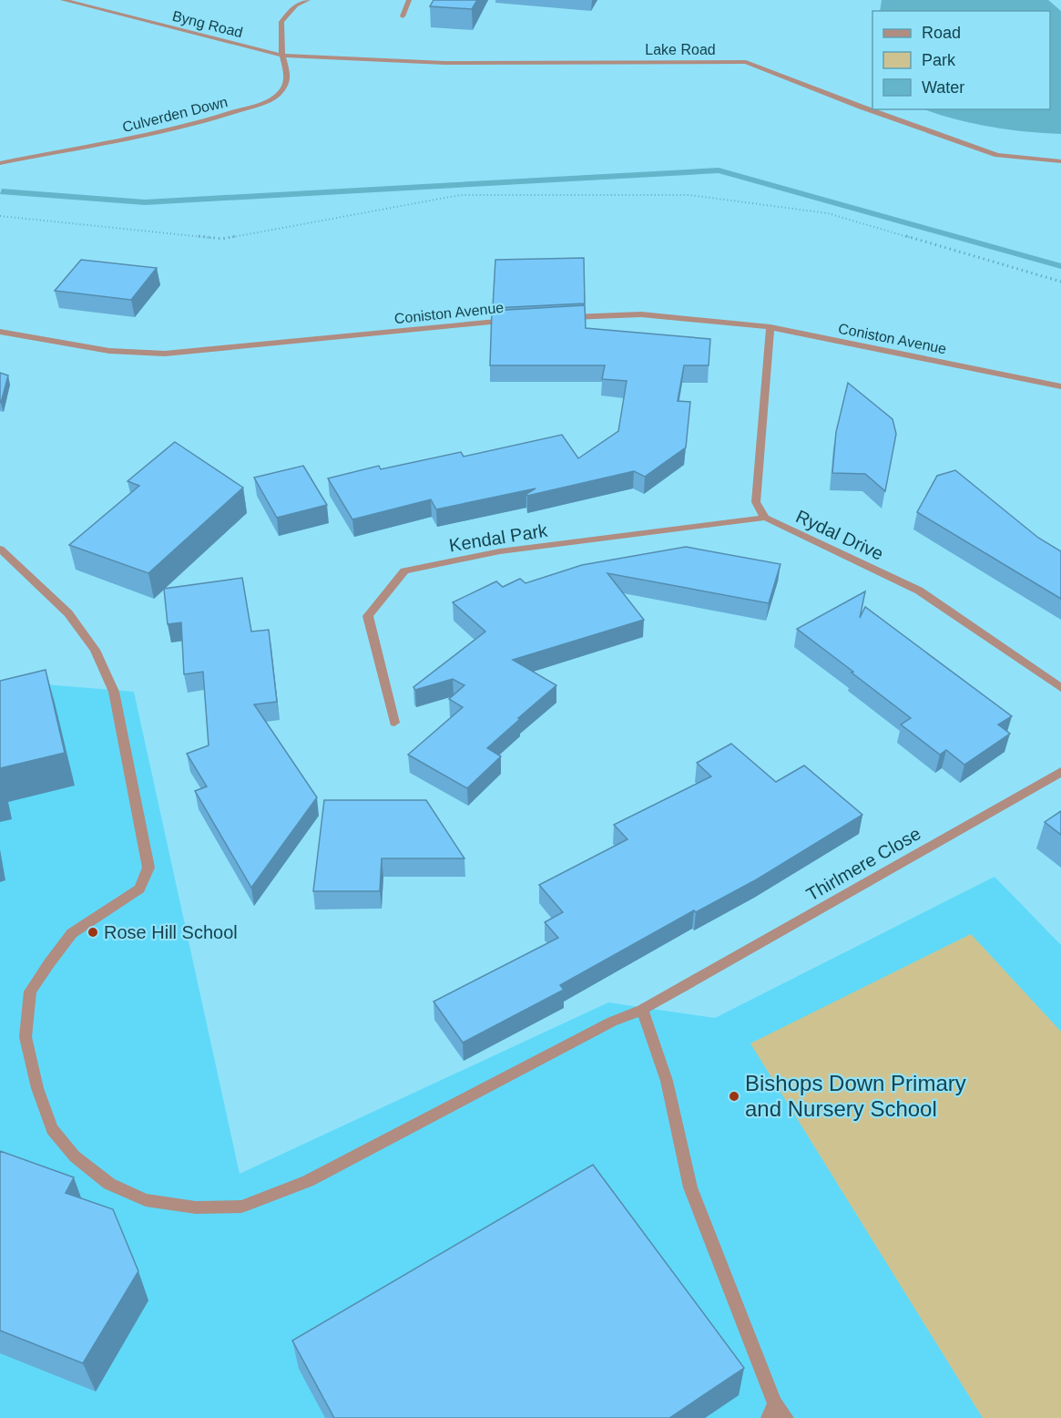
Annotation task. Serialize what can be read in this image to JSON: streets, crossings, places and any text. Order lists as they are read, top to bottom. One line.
{"streets":{"street":["Byng Road","Lake Road","Culverden Down","Coniston Avenue","Rydal Drive","Kendal Park","Thirlmere Close"]},"crossings":[["Byng Road","Lake Road"],["Byng Road","Culverden Down"],["Lake Road","Culverden Down"],["Rydal Drive","Kendal Park"]],"places":["Rose Hill School","Bishops Down Primary and Nursery School"],"legend":["Road","Park","Water"]}
